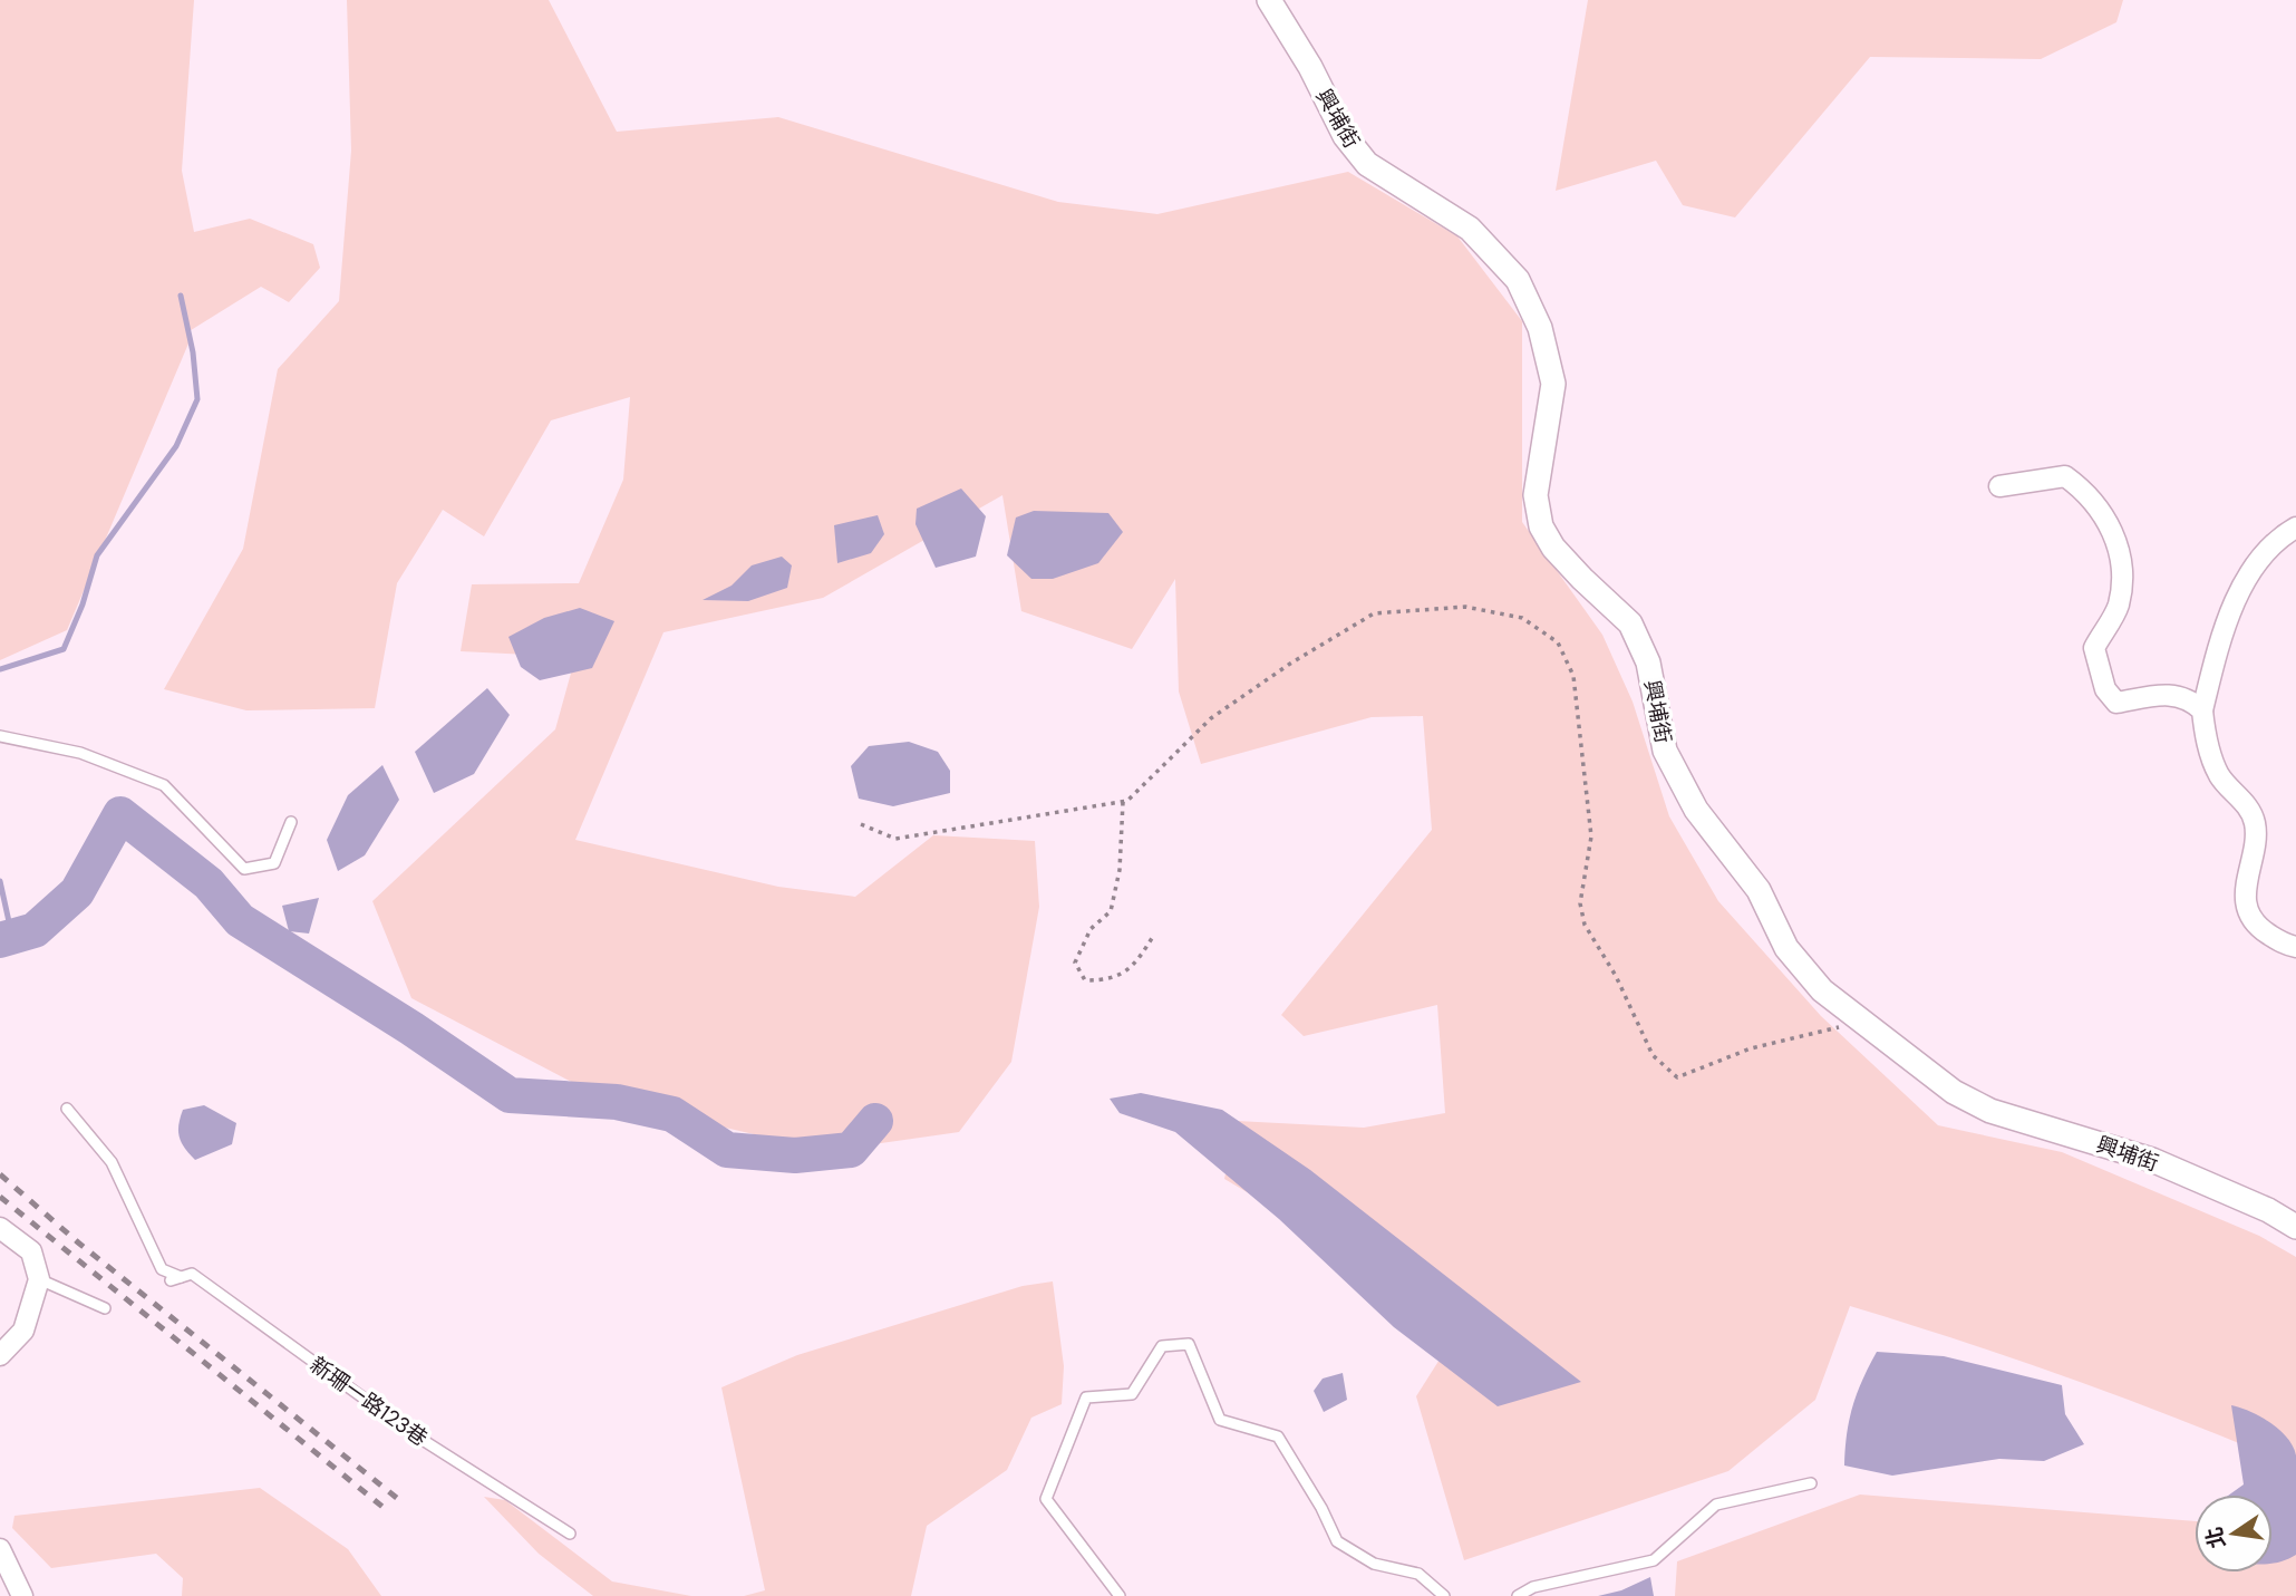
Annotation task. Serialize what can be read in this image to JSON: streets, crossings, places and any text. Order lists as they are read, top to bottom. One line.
{"streets":{"street":["興埔街"],"lane":["新珊一路123巷"]},"north":"left"}
